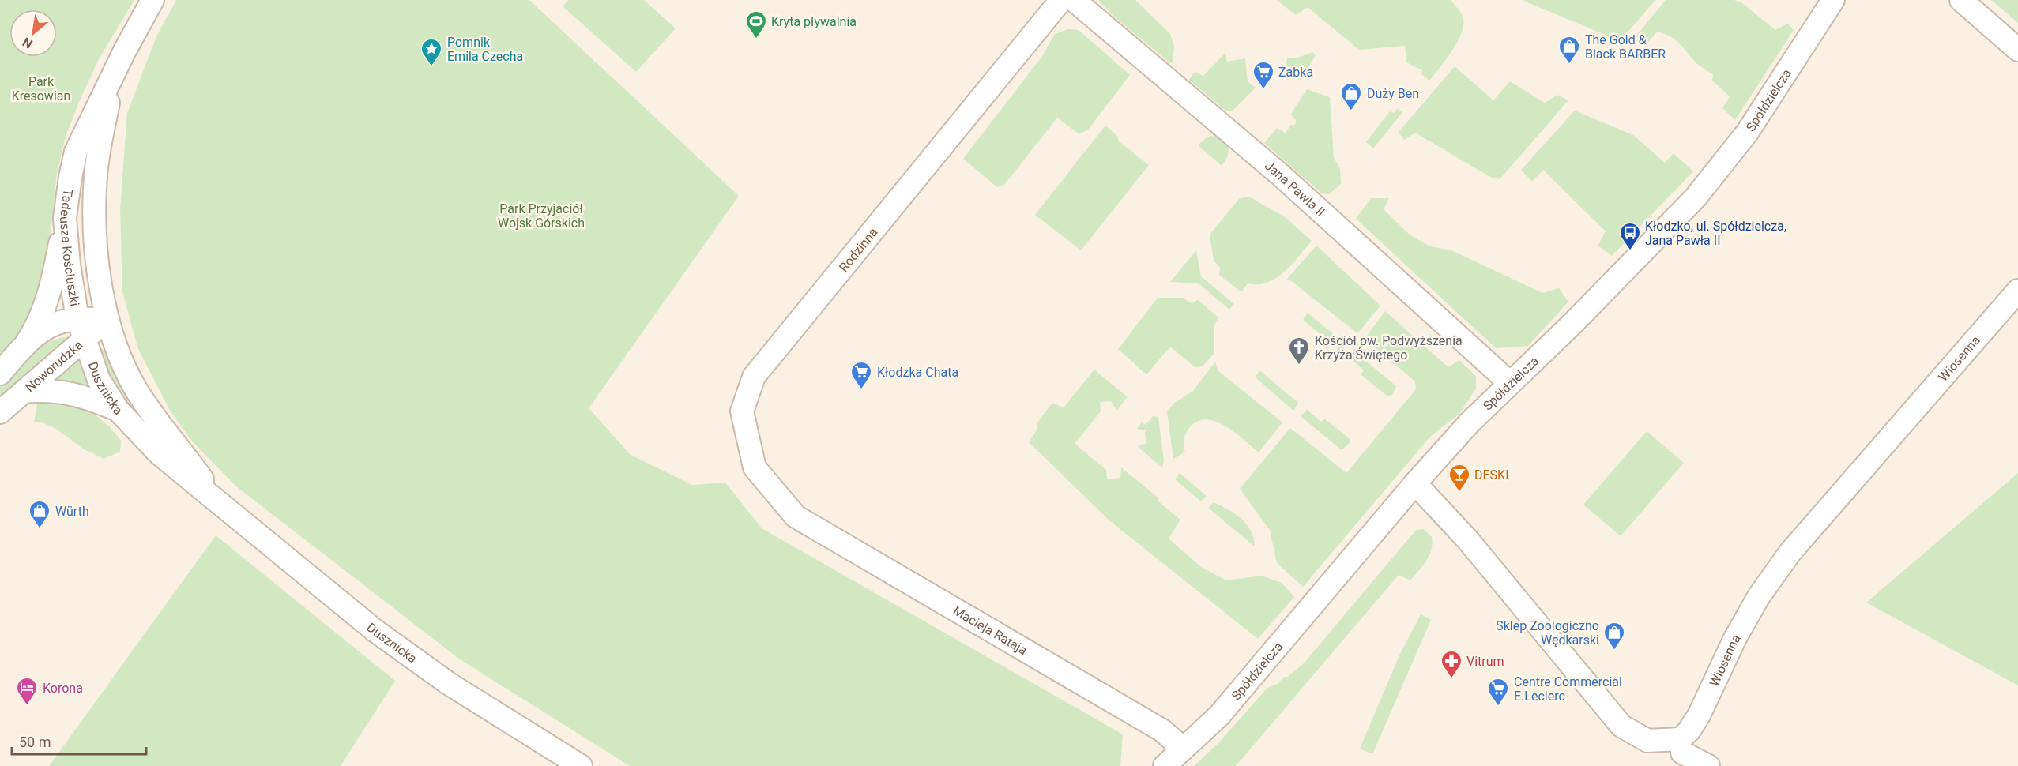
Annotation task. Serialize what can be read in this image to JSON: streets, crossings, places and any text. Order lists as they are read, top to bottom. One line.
{"streets":{"street":["Spółdzielcza","Jana Pawła II","Tadeusza Kościuszki","Rodzinna","Wiosenna","Noworudzka","Dusznicka","Macieja Rataja"]},"crossings":[["Spółdzielcza","Jana Pawła II"],["Spółdzielcza","Wiosenna"],["Spółdzielcza","Macieja Rataja"],["Tadeusza Kościuszki","Noworudzka"],["Tadeusza Kościuszki","Dusznicka"],["Rodzinna","Macieja Rataja"],["Noworudzka","Dusznicka"]],"parks":["Park Kresowian","Park Przyjaciół Wojsk Górskich"],"places":{"sports":["Kryta pływalnia"],"shop":["The Gold & Black BARBER","Duży Ben","Würth","Sklep Zoologiczno Wędkarski"],"place":["Pomnik Emila Czecha"],"supermarket":["Żabka","Kłodzka Chata","Centre Commercial E.Leclerc"],"bus stop":["Kłodzko, ul. Spółdzielcza, Jana Pawła II"],"church":["Kościół pw. Podwyższenia Krzyża Świętego"],"bar":["DESKI"],"pharmacy":["Vitrum"],"hotel":["Korona"]},"scale_bar":"50 m","north":"bottom left"}
